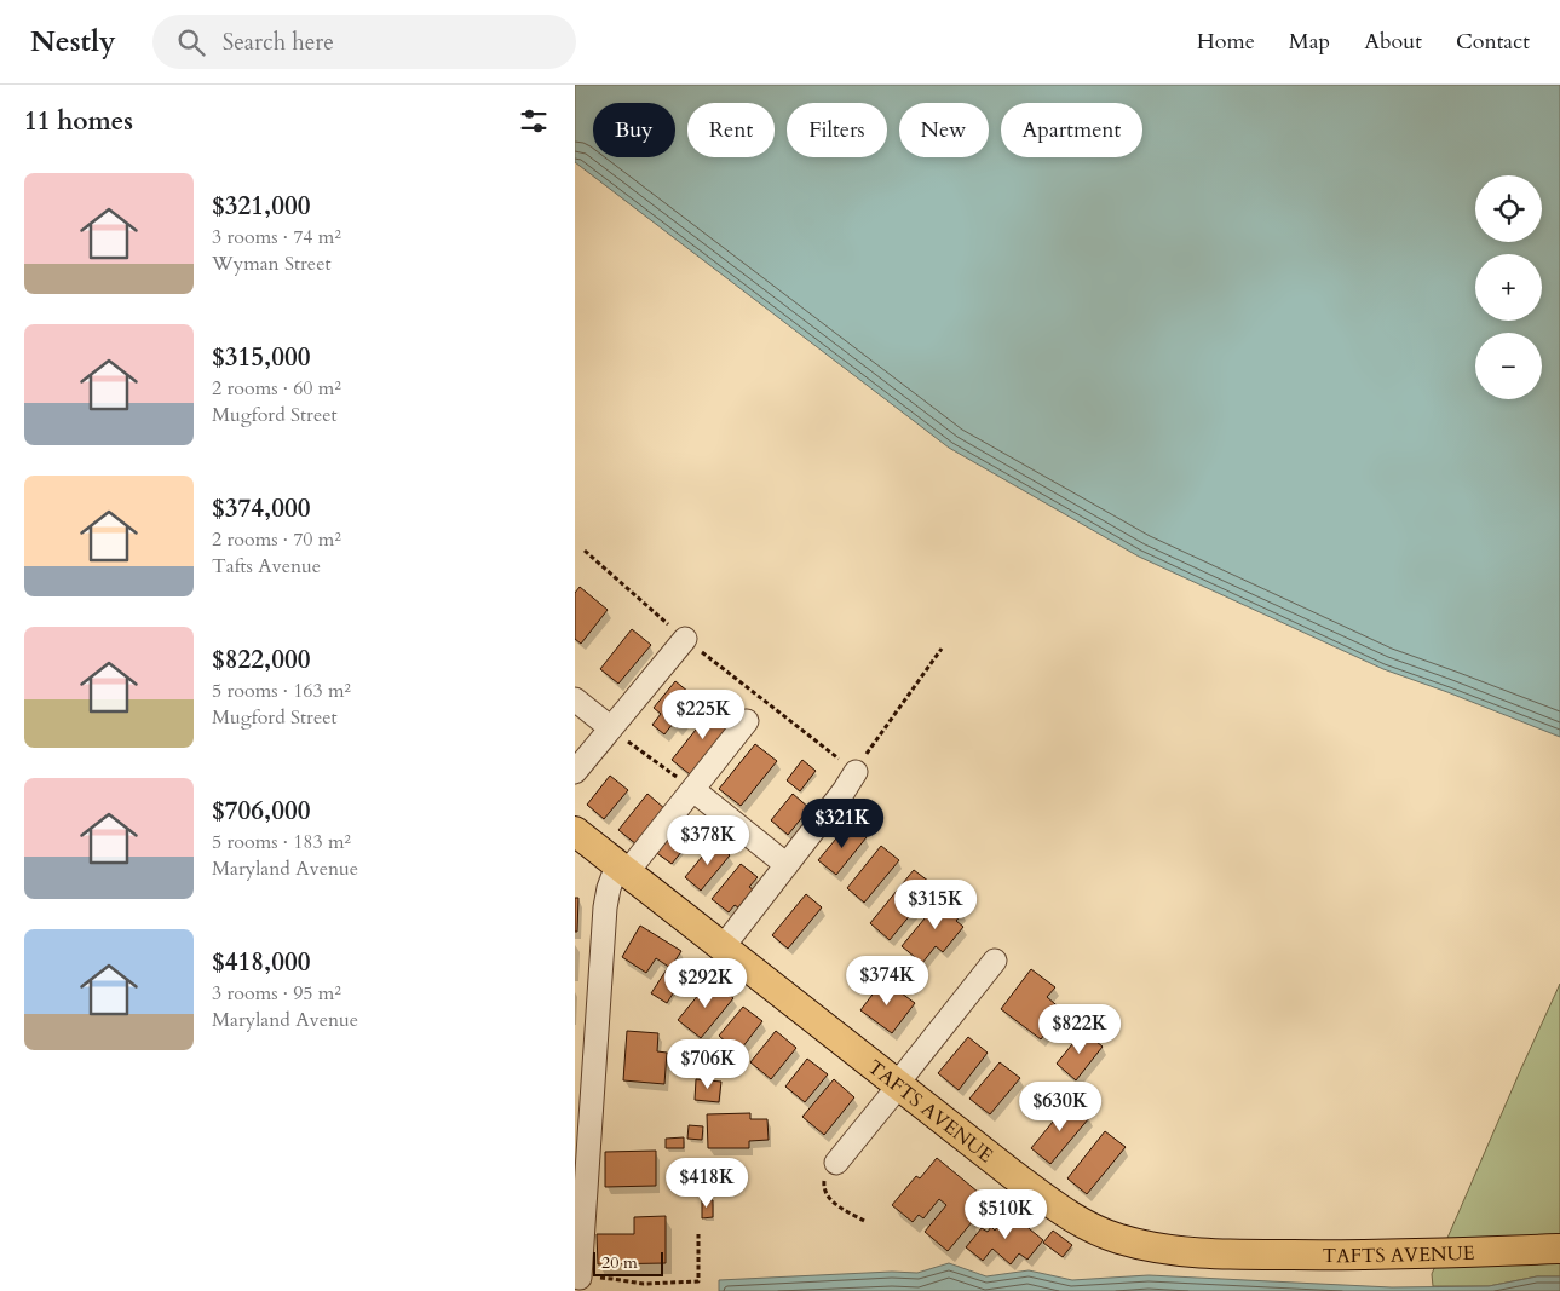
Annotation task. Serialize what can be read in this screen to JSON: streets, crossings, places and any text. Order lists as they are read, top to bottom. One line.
{"streets":{"main road":["TAFTS AVENUE"]},"scale_bar":"20 m","page":{"header":"Nestly","search":"Search here","nav":["Home","Map","About","Contact"],"heading":"11 homes","chip":["Buy","Rent","Filters","New","Apartment"],"list":[{"name":"$321,000","note":"3 rooms · 74 m² · Wyman Street"},{"name":"$315,000","note":"2 rooms · 60 m² · Mugford Street"},{"name":"$374,000","note":"2 rooms · 70 m² · Tafts Avenue"},{"name":"$822,000","note":"5 rooms · 163 m² · Mugford Street"},{"name":"$706,000","note":"5 rooms · 183 m² · Maryland Avenue"},{"name":"$418,000","note":"3 rooms · 95 m² · Maryland Avenue"}],"map_buttons":["+","−"],"price":["$225K","$321K","$378K","$315K","$374K","$292K","$822K","$706K","$630K","$418K","$510K"],"scale":"20 m"}}
